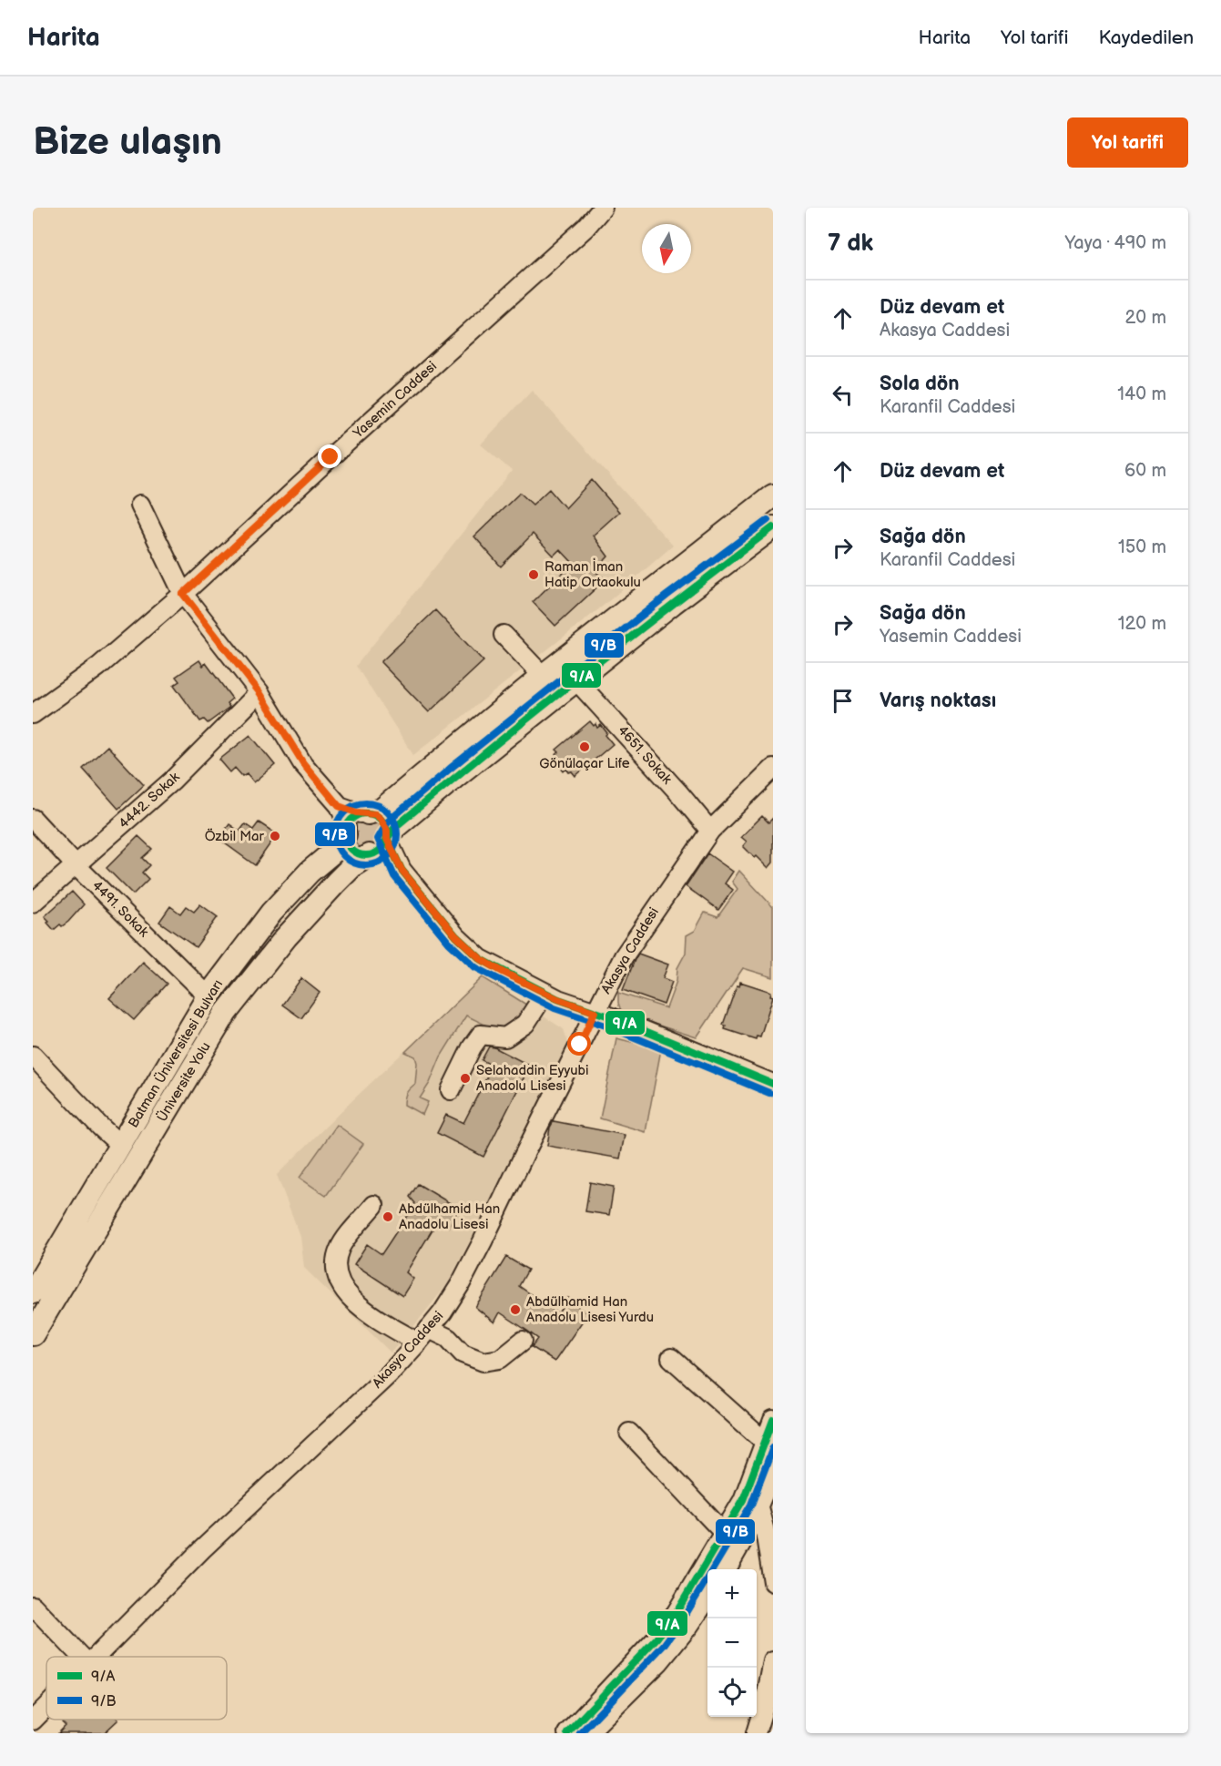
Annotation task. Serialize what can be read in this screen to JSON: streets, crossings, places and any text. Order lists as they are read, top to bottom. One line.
{"streets":{"main road":["Batman Üniversitesi Bulvarı","Üniversite Yolu"],"street":["Yasemin Caddesi","4651. Sokak","4442. Sokak","4491. Sokak","Akasya Caddesi"]},"crossings":[["4651. Sokak","Akasya Caddesi"],["4442. Sokak","4491. Sokak"],["4491. Sokak","Batman Üniversitesi Bulvarı"],["Batman Üniversitesi Bulvarı","Üniversite Yolu"]],"places":["Raman İman Hatip Ortaokulu","Gönülaçar Life","Özbil Mar","Selahaddin Eyyubi Anadolu Lisesi","Abdülhamid Han Anadolu Lisesi","Abdülhamid Han Anadolu Lisesi Yurdu"],"lines":["transit line 9/B","transit line 9/A"],"legend":["9/A","9/B"],"north":"bottom","page":{"header":"Harita","nav":["Harita","Yol tarifi","Kaydedilen"],"buttons":"Yol tarifi","title":"Bize ulaşın","heading":["7 dk","Yaya · 490 m"],"list":[["Düz devam et","Akasya Caddesi","20 m"],["Sola dön","Karanfil Caddesi","140 m"],["Düz devam et","60 m"],["Sağa dön","Karanfil Caddesi","150 m"],["Sağa dön","Yasemin Caddesi","120 m"],"Varış noktası"],"map_buttons":["+","−"]}}
